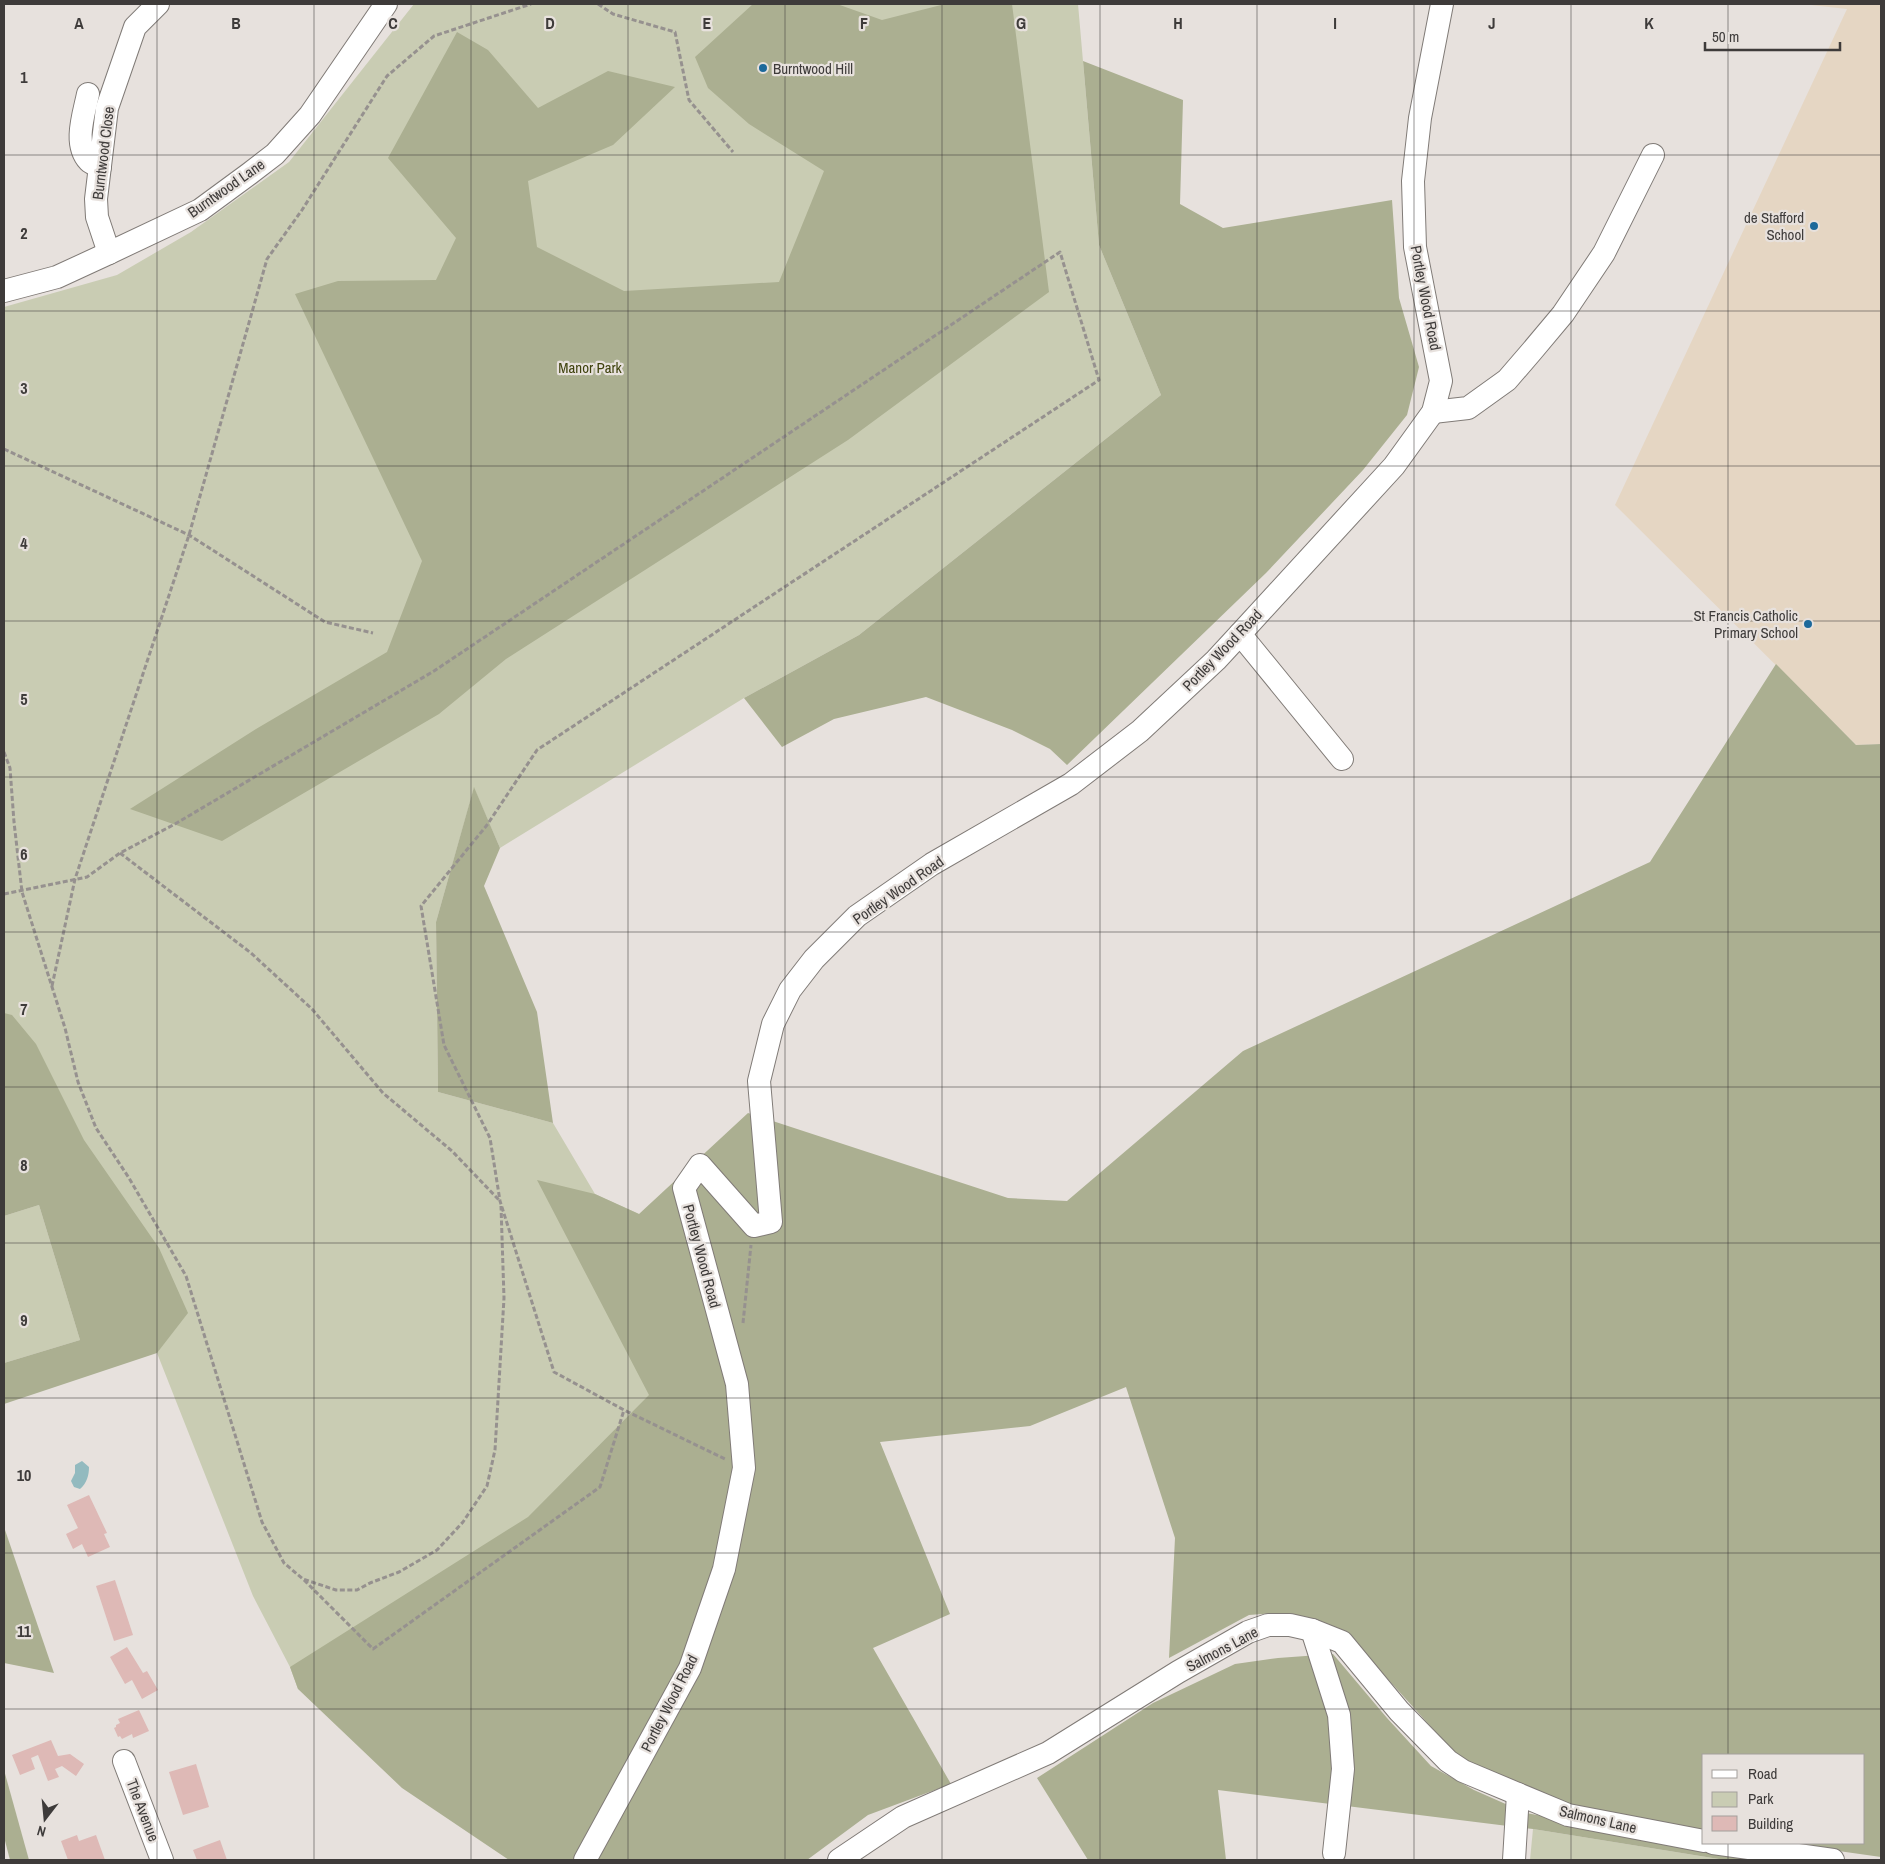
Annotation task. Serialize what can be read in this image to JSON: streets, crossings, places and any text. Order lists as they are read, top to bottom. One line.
{"streets":{"street":["Burntwood Close","Burntwood Lane","Portley Wood Road","Salmons Lane","The Avenue"]},"crossings":[["Burntwood Close","Burntwood Lane"]],"parks":["Manor Park"],"places":["Burntwood Hill","de Stafford School","St Francis Catholic Primary School"],"legend":["Road","Park","Building"],"scale_bar":"50 m","north":"bottom","grid":{"columns":["A","B","C","D","E","F","G","H","I","J","K"],"rows":["1","2","3","4","5","6","7","8","9","10","11"]}}
